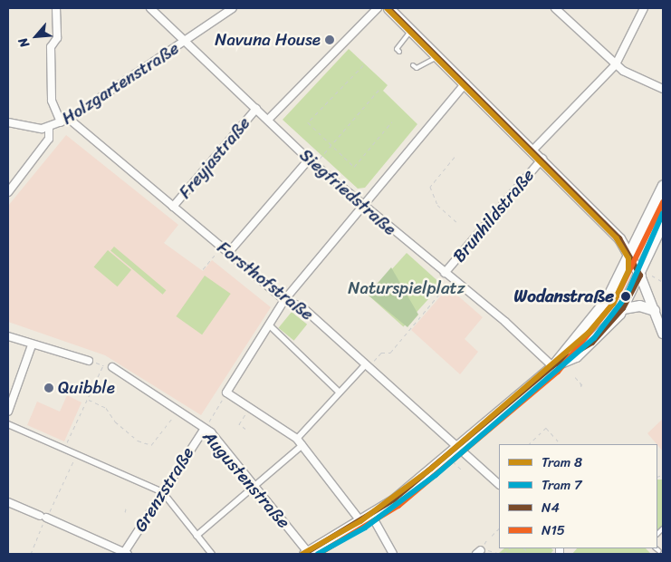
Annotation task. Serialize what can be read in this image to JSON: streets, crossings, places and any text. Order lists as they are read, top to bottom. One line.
{"streets":{"street":["Holzgartenstraße","Freyjastraße","Siegfriedstraße","Brunhildstraße","Forsthofstraße","Augustenstraße","Grenzstraße"]},"crossings":[["Holzgartenstraße","Siegfriedstraße"],["Holzgartenstraße","Forsthofstraße"],["Freyjastraße","Siegfriedstraße"],["Freyjastraße","Forsthofstraße"],["Siegfriedstraße","Brunhildstraße"],["Augustenstraße","Grenzstraße"]],"parks":["Naturspielplatz"],"places":["Navuna House","Wodanstraße","Quibble"],"lines":["tram line 8","transit line N4","transit line N15","tram line 7"],"legend":["Tram 8","Tram 7","N4","N15"],"north":"bottom left"}
